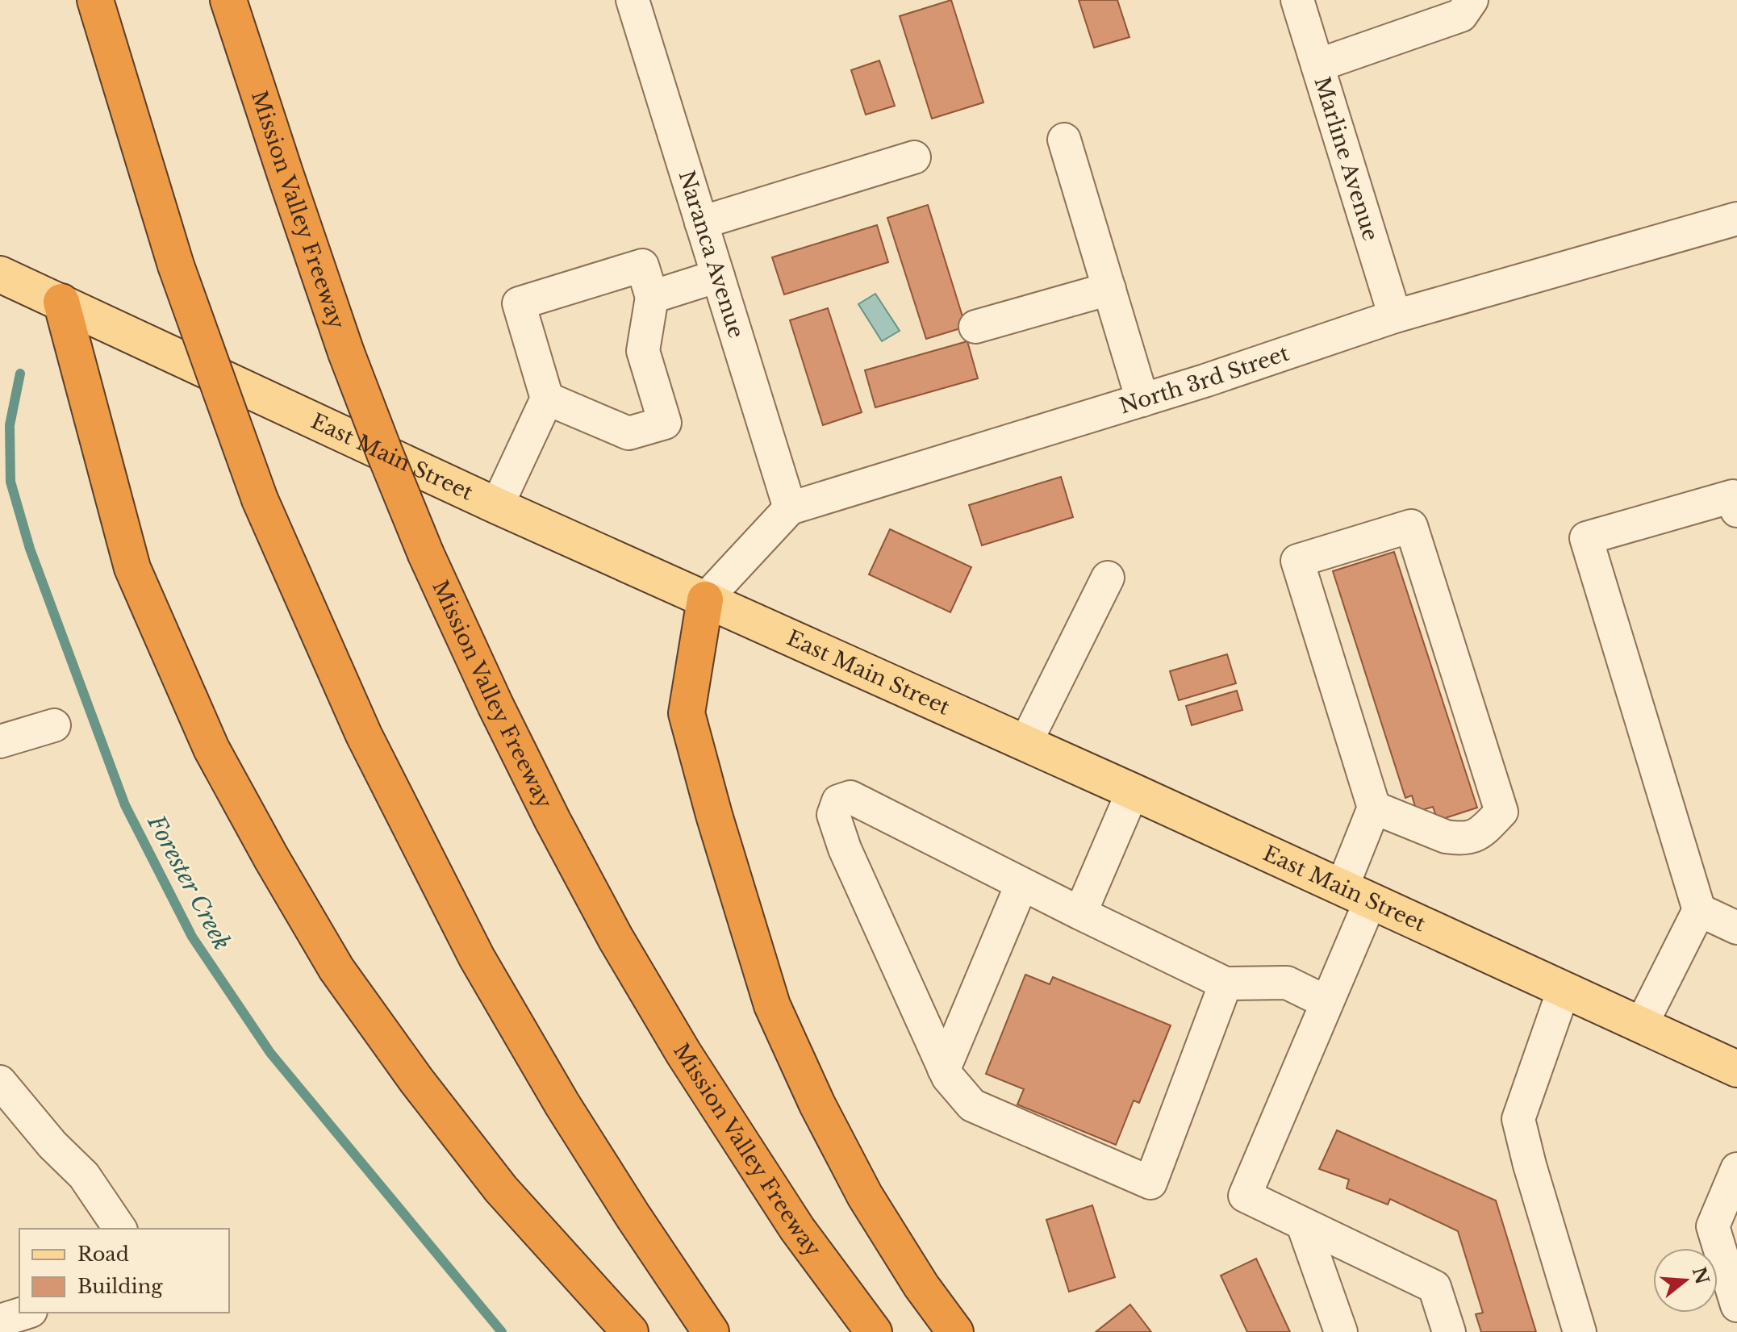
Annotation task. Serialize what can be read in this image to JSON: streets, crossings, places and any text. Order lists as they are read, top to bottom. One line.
{"streets":{"highway":["Mission Valley Freeway"],"main road":["East Main Street"],"street":["Marline Avenue","Naranca Avenue","North 3rd Street"]},"crossings":[["Marline Avenue","North 3rd Street"],["Naranca Avenue","North 3rd Street"]],"water":["Forester Creek"],"legend":["Road","Building"],"north":"right"}
